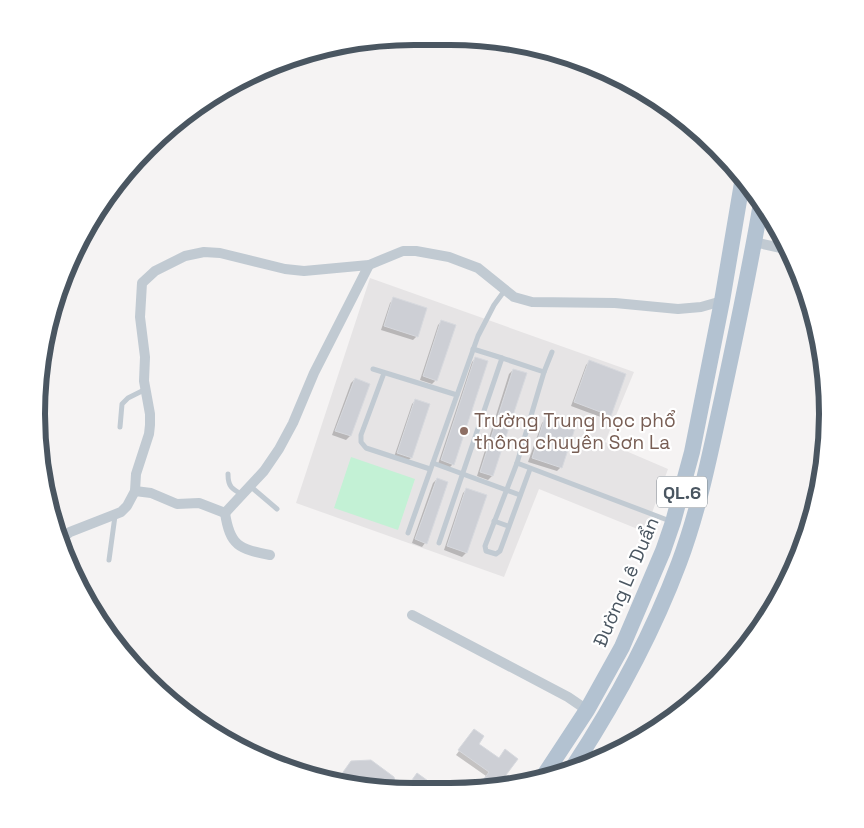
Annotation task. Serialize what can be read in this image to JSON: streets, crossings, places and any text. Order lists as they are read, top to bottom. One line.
{"streets":{"main road":["QL.6","Đường Lê Duẩn"]},"places":["Trường Trung học phổ thông chuyên Sơn La"]}
